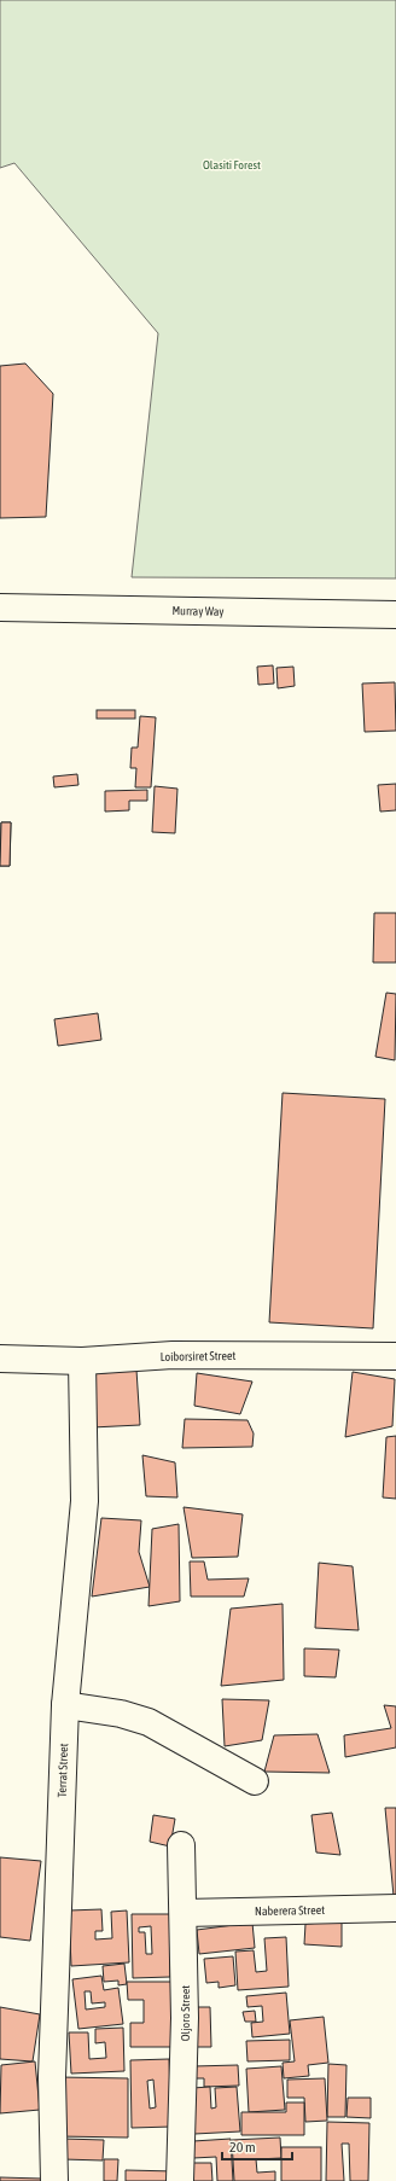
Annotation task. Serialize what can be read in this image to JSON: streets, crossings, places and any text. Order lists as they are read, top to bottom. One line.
{"streets":{"street":["Murray Way","Loiborsiret Street","Terrat Street","Naberera Street","Oljoro Street"]},"crossings":[["Loiborsiret Street","Terrat Street"],["Naberera Street","Oljoro Street"]],"parks":["Olasiti Forest"],"scale_bar":"20 m"}
